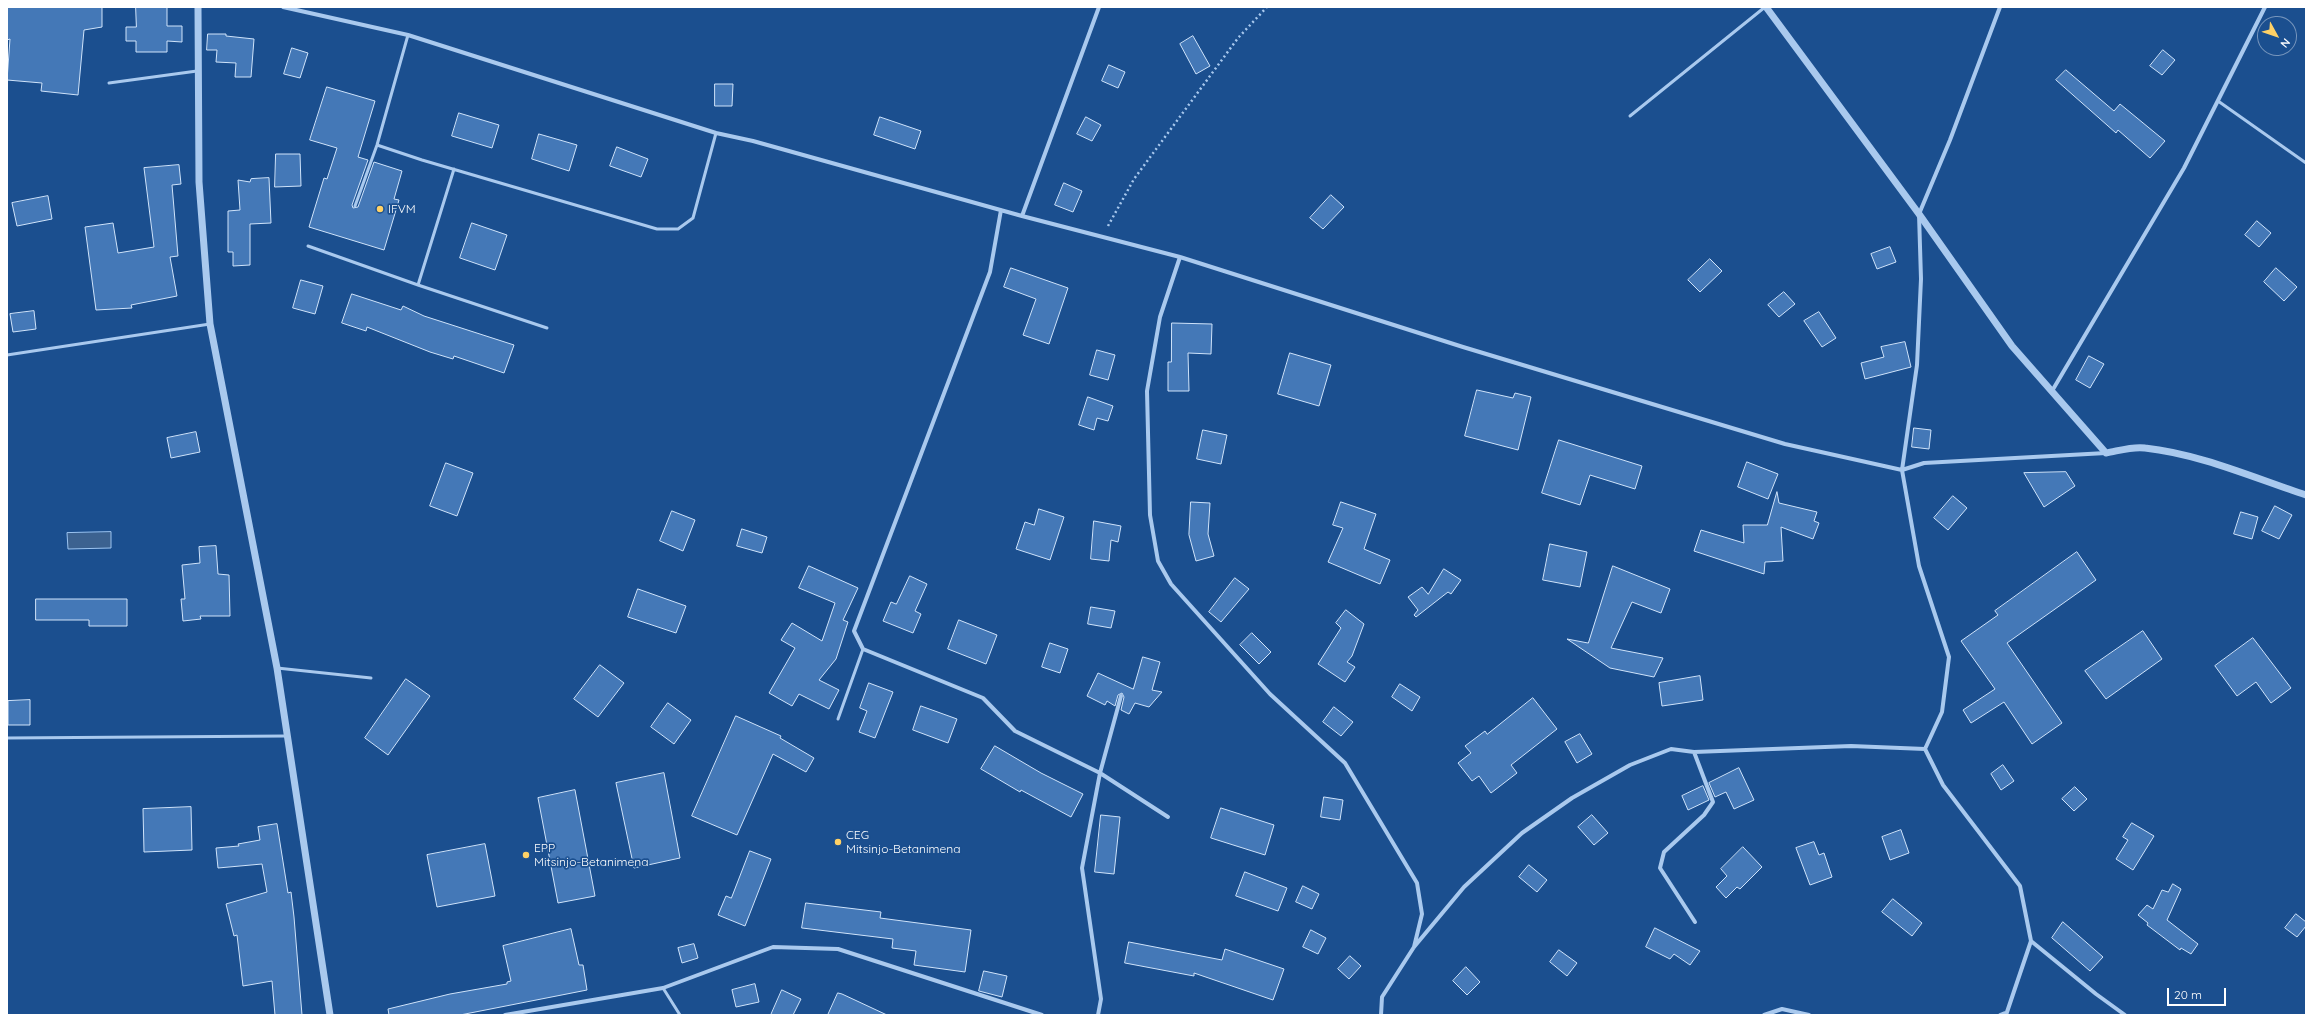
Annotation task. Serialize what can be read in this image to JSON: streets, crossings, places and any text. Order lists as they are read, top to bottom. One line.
{"places":["IFVM","CEG Mitsinjo-Betanimena","EPP Mitsinjo-Betanimena"],"scale_bar":"20 m","north":"bottom right"}
